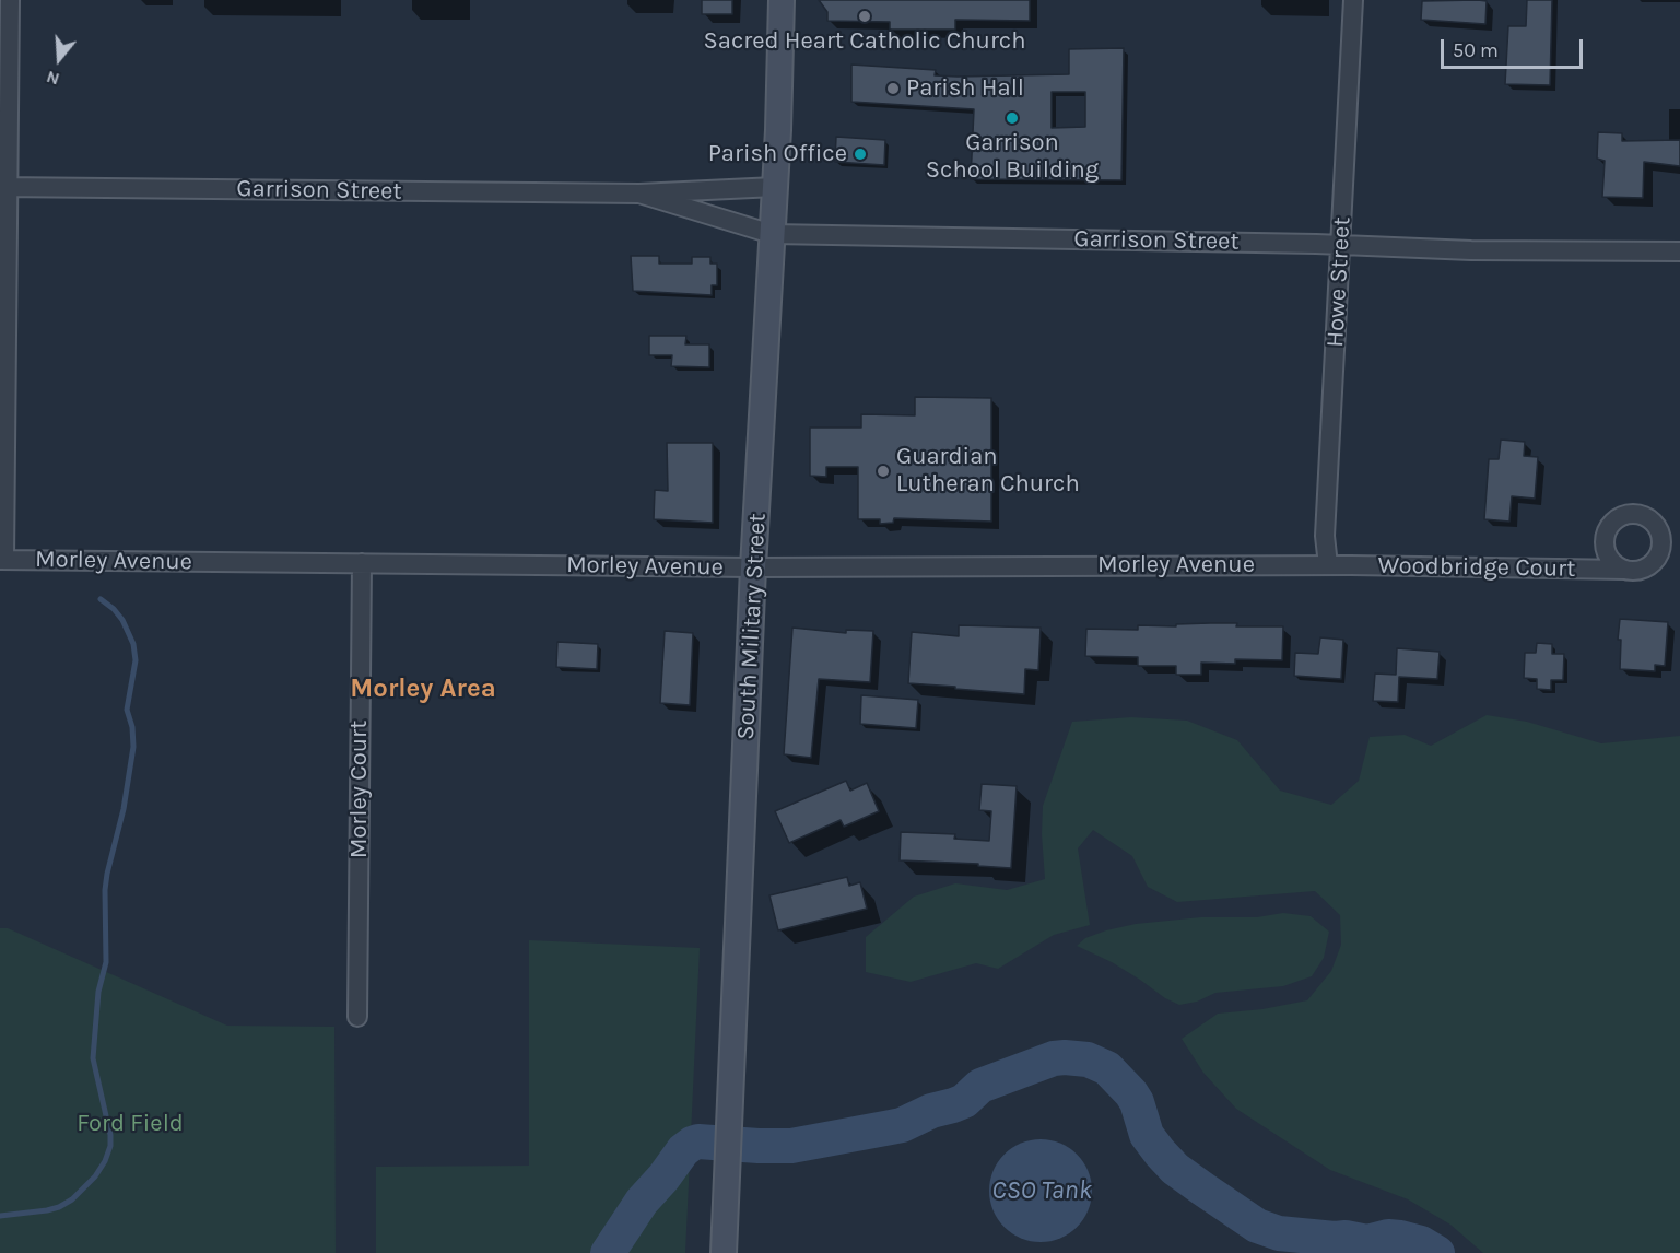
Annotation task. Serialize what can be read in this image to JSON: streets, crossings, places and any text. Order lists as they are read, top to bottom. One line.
{"streets":{"street":["Garrison Street","Howe Street","Morley Avenue","Woodbridge Court","South Military Street","Morley Court"]},"crossings":[["Garrison Street","Howe Street"],["Garrison Street","South Military Street"],["Howe Street","Morley Avenue"],["Howe Street","Woodbridge Court"],["Morley Avenue","Woodbridge Court"],["Morley Avenue","South Military Street"],["Morley Avenue","Morley Court"]],"districts":["Morley Area"],"water":["CSO Tank"],"parks":["Ford Field"],"places":["Sacred Heart Catholic Church","Parish Hall","Garrison School Building","Parish Office","Guardian Lutheran Church"],"scale_bar":"50 m","north":"bottom"}
